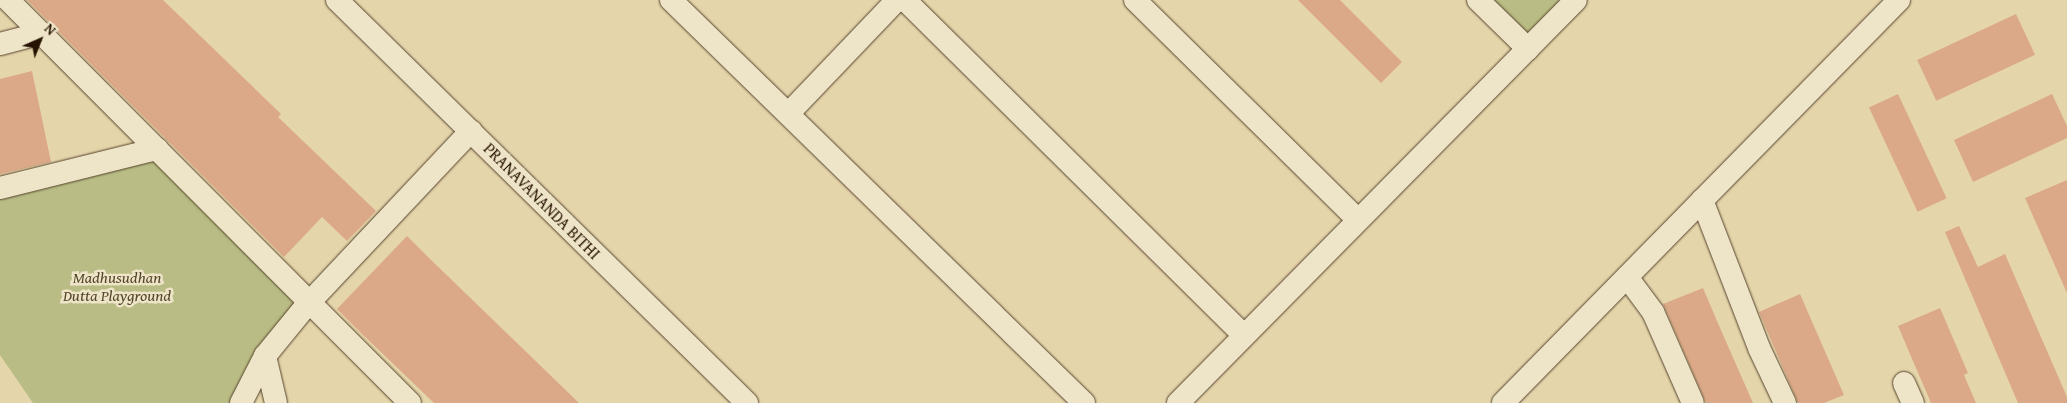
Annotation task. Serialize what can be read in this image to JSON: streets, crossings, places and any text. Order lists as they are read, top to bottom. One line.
{"streets":{"street":["PRANAVANANDA BITHI"]},"parks":["Madhusudhan Dutta Playground"],"north":"top right"}
